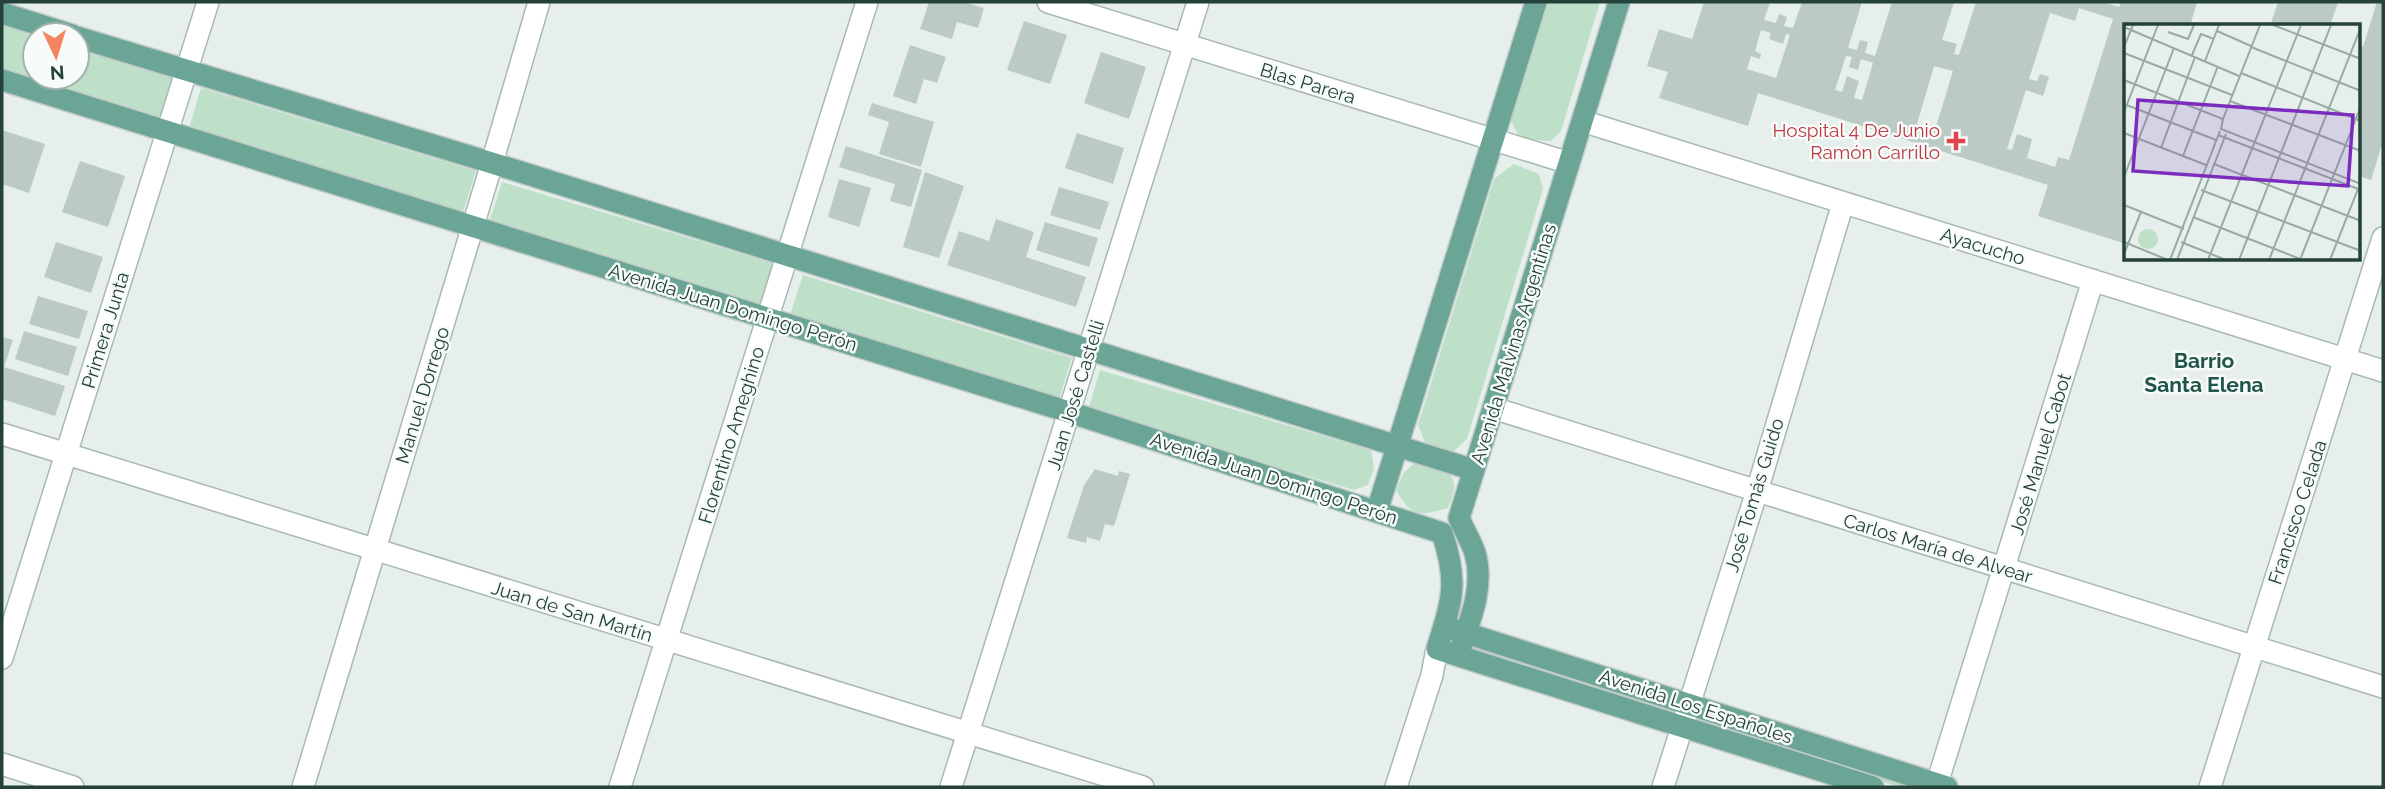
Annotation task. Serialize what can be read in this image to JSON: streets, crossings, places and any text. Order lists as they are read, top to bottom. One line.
{"streets":{"main road":["Avenida Juan Domingo Perón","Avenida Malvinas Argentinas","Avenida Los Españoles"],"street":["Blas Parera","Ayacucho","Primera Junta","Manuel Dorrego","Juan José Castelli","Florentino Ameghino","José Manuel Cabot","José Tomás Guido","Francisco Celada","Carlos María de Alvear","Juan de San Martín"]},"crossings":[["Blas Parera","Avenida Malvinas Argentinas"],["Blas Parera","Juan José Castelli"],["Ayacucho","Avenida Malvinas Argentinas"],["Ayacucho","José Manuel Cabot"],["Ayacucho","José Tomás Guido"],["Ayacucho","Francisco Celada"],["Avenida Juan Domingo Perón","Primera Junta"],["Avenida Juan Domingo Perón","Manuel Dorrego"],["Avenida Juan Domingo Perón","Juan José Castelli"],["Avenida Juan Domingo Perón","Florentino Ameghino"],["Primera Junta","Juan de San Martín"],["Avenida Malvinas Argentinas","Carlos María de Alvear"],["Manuel Dorrego","Juan de San Martín"],["Juan José Castelli","Juan de San Martín"],["Florentino Ameghino","Juan de San Martín"],["José Manuel Cabot","Carlos María de Alvear"],["José Manuel Cabot","Avenida Los Españoles"],["José Tomás Guido","Carlos María de Alvear"],["José Tomás Guido","Avenida Los Españoles"],["Francisco Celada","Carlos María de Alvear"]],"districts":["Barrio Santa Elena"],"places":{"health":["Hospital 4 De Junio Ramón Carrillo"]},"north":"bottom"}
